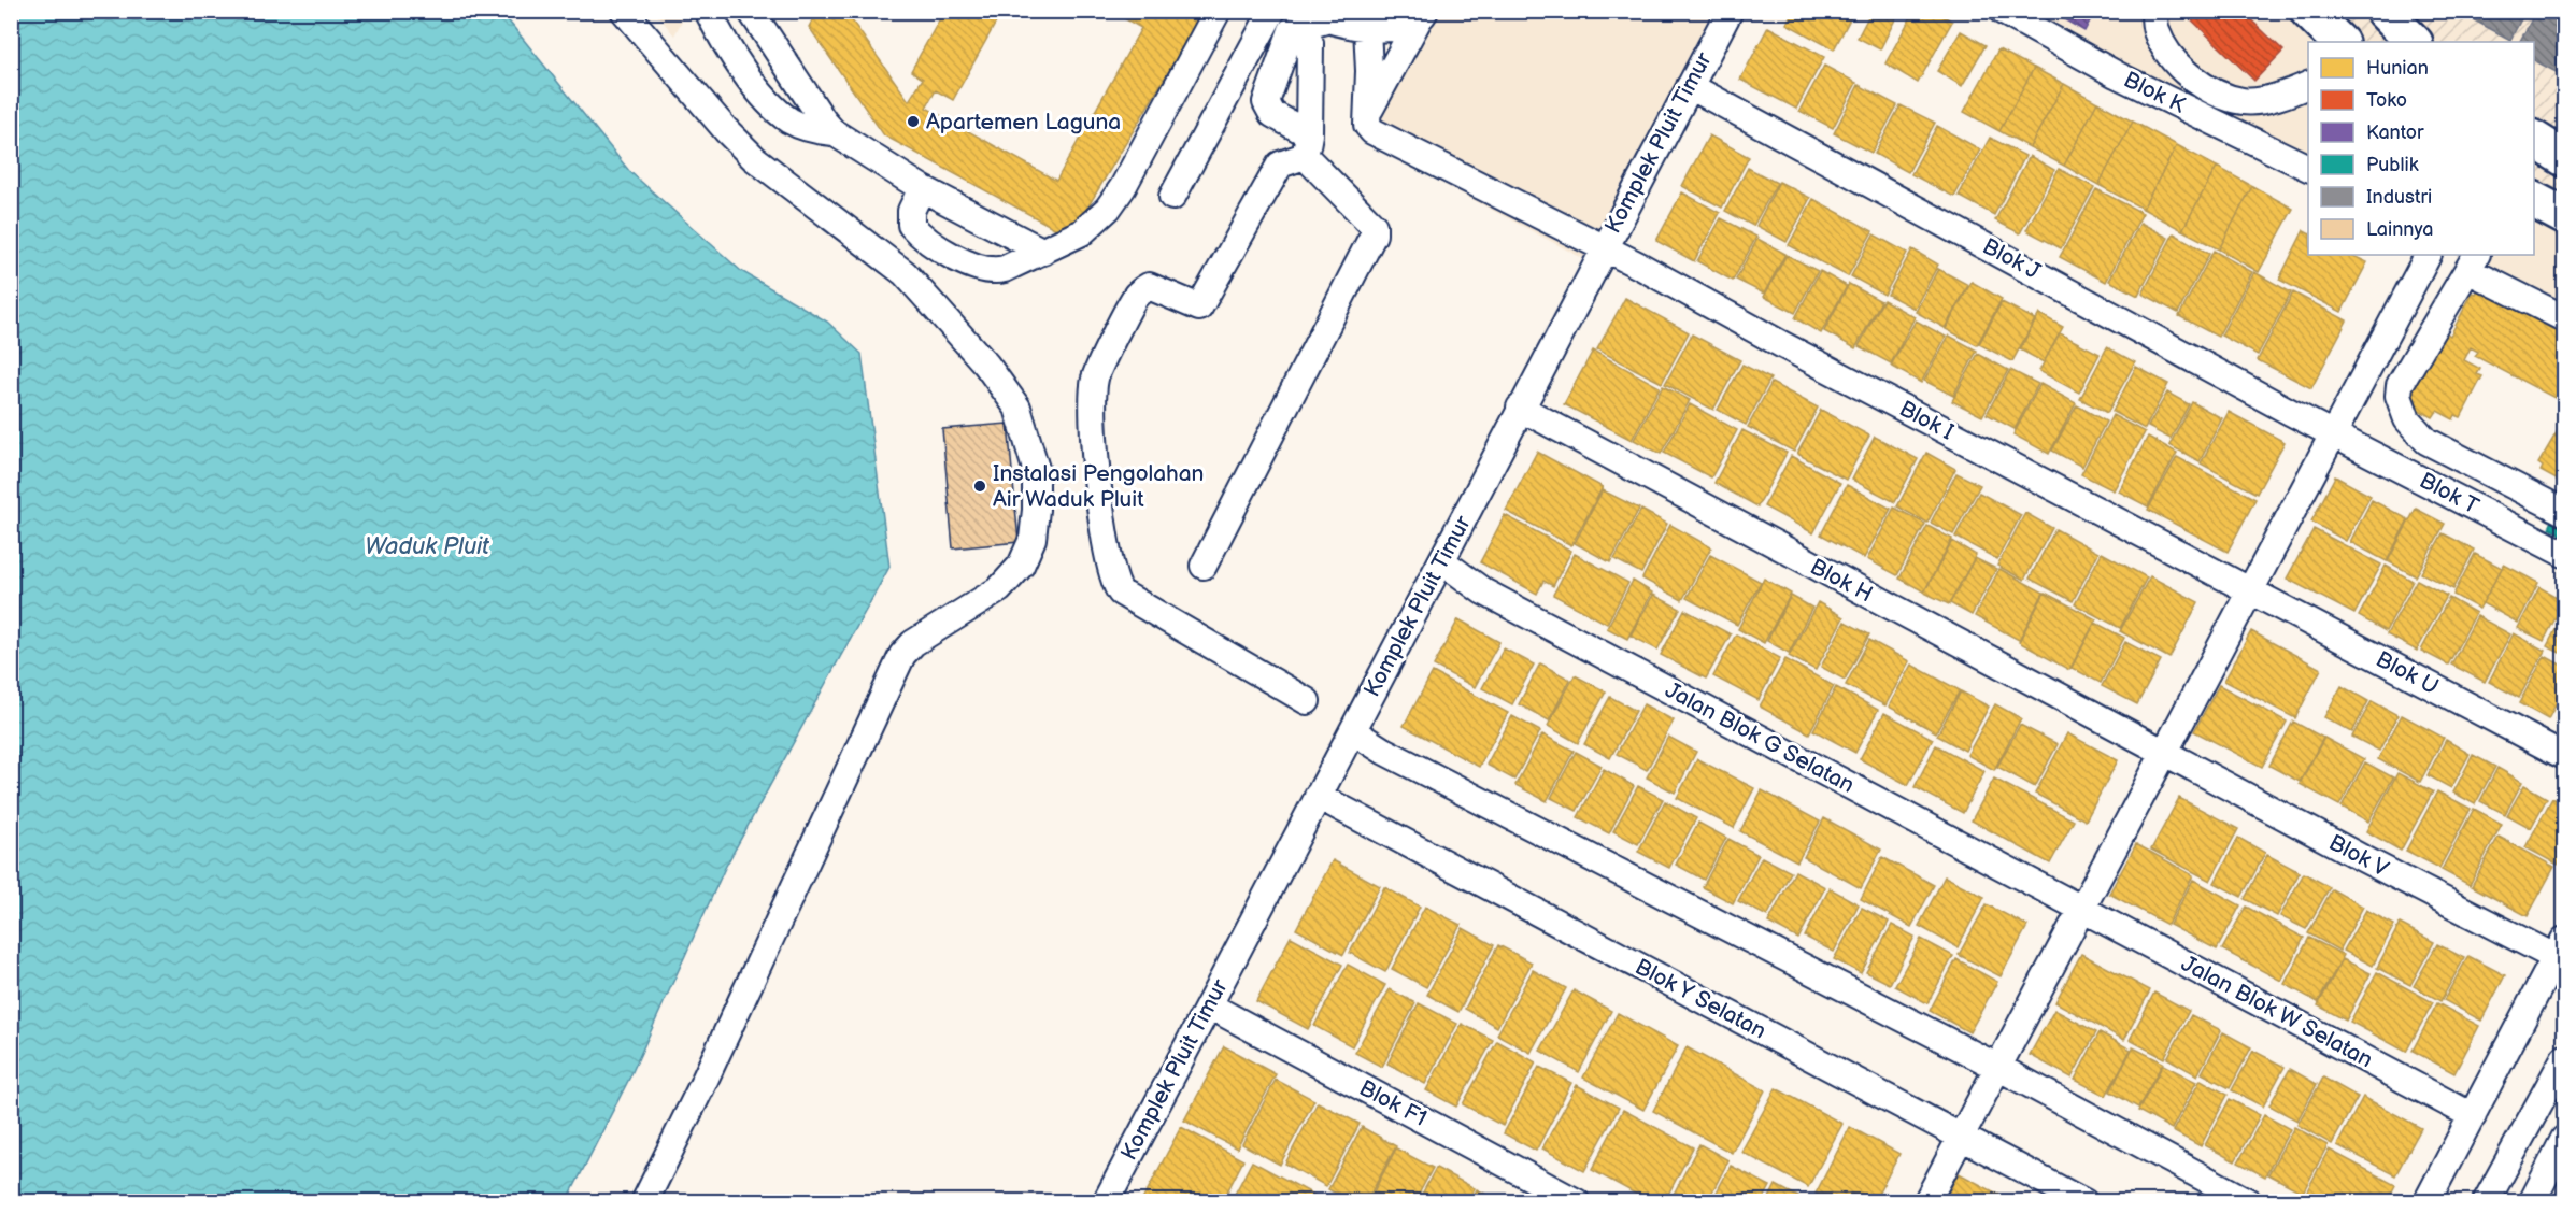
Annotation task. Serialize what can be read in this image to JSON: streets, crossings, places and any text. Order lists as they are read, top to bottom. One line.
{"streets":{"street":["Blok K","Komplek Pluit Timur","Blok J","Blok I","Blok T","Blok H","Blok U","Jalan Blok G Selatan","Blok V","Blok Y Selatan","Jalan Blok W Selatan","Blok F1"]},"crossings":[["Komplek Pluit Timur","Blok J"],["Komplek Pluit Timur","Blok I"],["Komplek Pluit Timur","Blok H"],["Komplek Pluit Timur","Jalan Blok G Selatan"],["Komplek Pluit Timur","Blok Y Selatan"],["Komplek Pluit Timur","Blok F1"],["Blok J","Blok T"],["Blok I","Blok U"],["Blok H","Blok V"],["Jalan Blok G Selatan","Jalan Blok W Selatan"]],"water":["Waduk Pluit"],"places":["Apartemen Laguna","Instalasi Pengolahan Air Waduk Pluit"],"legend":["Hunian","Toko","Kantor","Publik","Industri","Lainnya"]}
